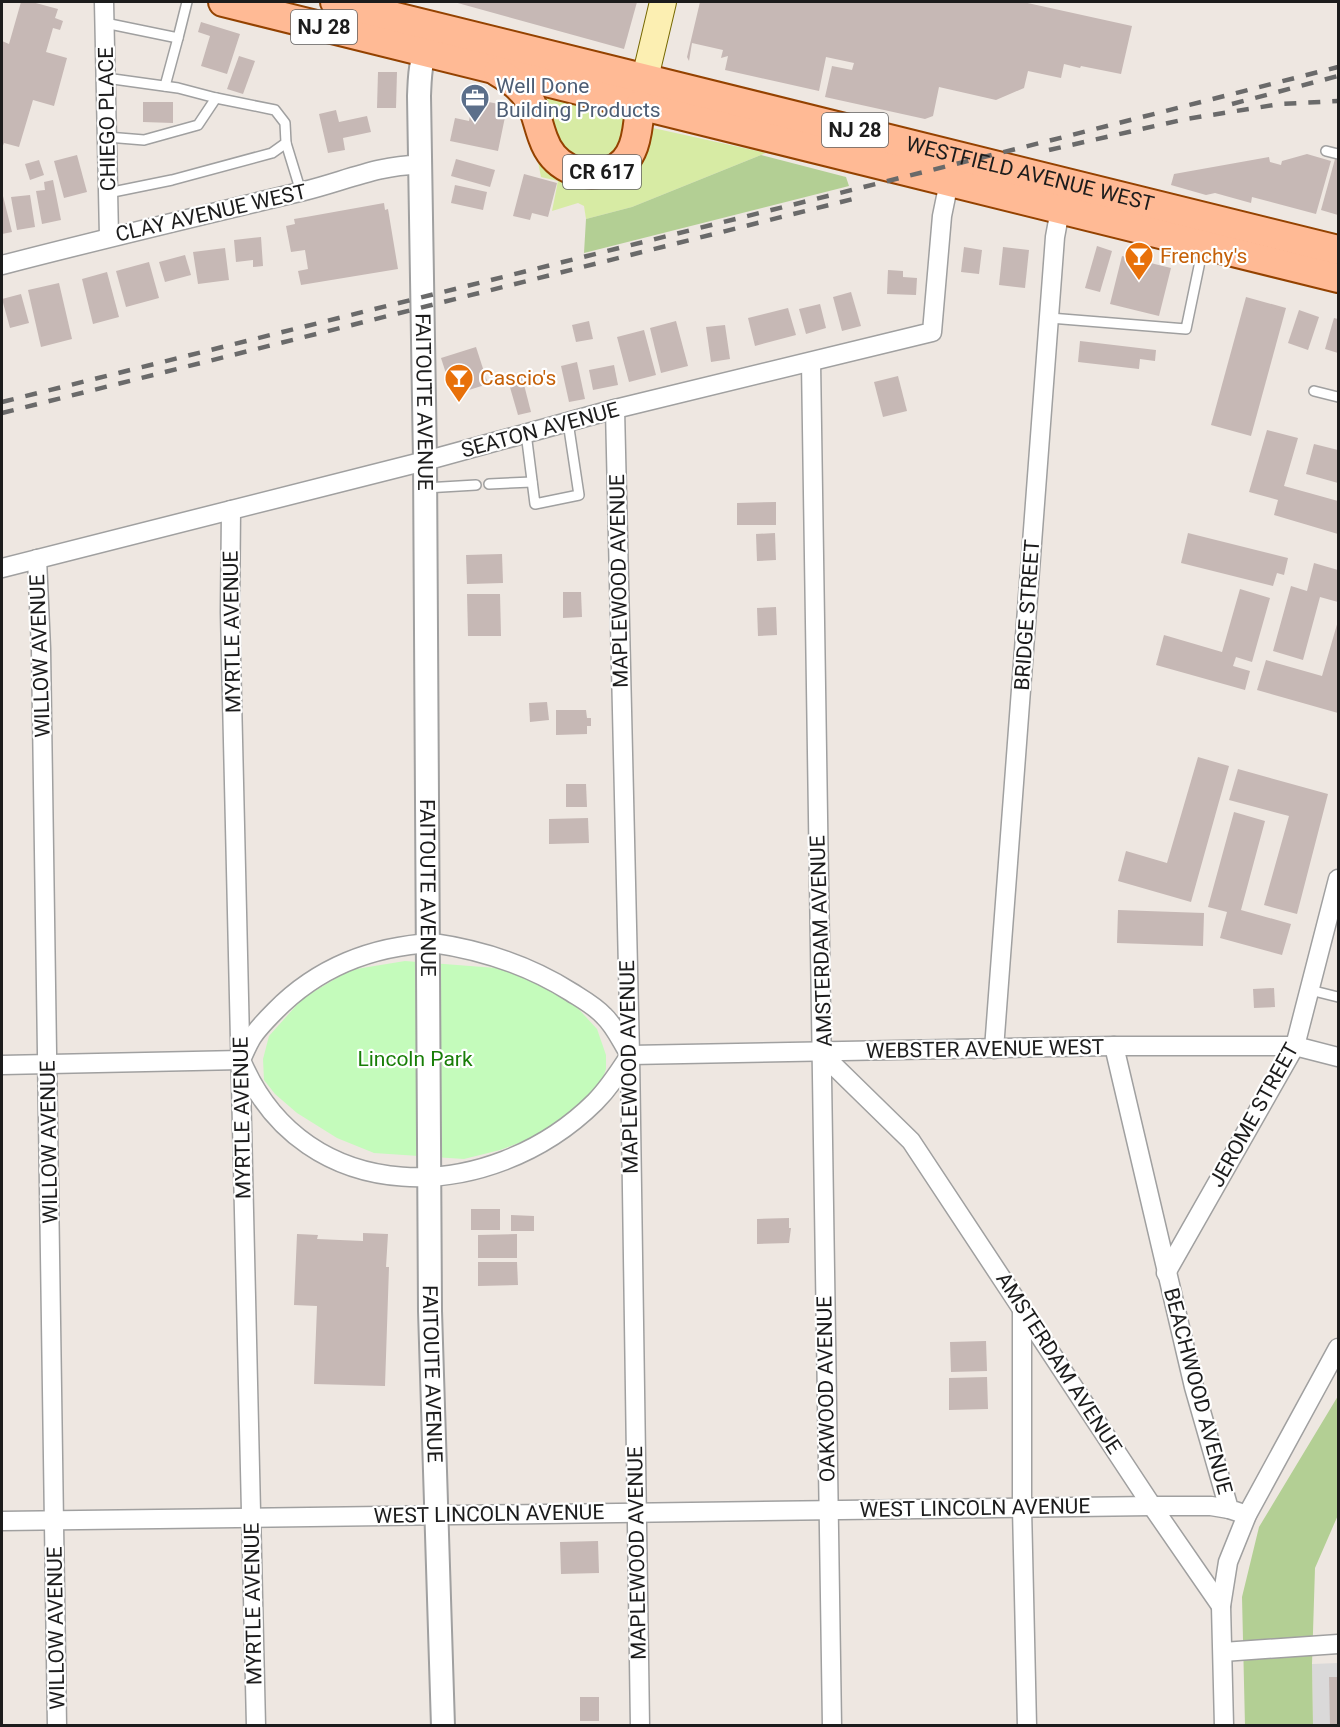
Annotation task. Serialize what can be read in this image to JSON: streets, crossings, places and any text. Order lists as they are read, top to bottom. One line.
{"streets":{"main road":["NJ 28","CR 617","WESTFIELD AVENUE WEST"],"street":["CHIEGO PLACE","CLAY AVENUE WEST","FAITOUTE AVENUE","SEATON AVENUE","MAPLEWOOD AVENUE","BRIDGE STREET","MYRTLE AVENUE","WILLOW AVENUE","AMSTERDAM AVENUE","WEBSTER AVENUE WEST","JEROME STREET","OAKWOOD AVENUE","BEACHWOOD AVENUE","WEST LINCOLN AVENUE"]},"crossings":[["CHIEGO PLACE","CLAY AVENUE WEST"],["CR 617","WESTFIELD AVENUE WEST"],["WESTFIELD AVENUE WEST","FAITOUTE AVENUE"],["WESTFIELD AVENUE WEST","SEATON AVENUE"],["WESTFIELD AVENUE WEST","BRIDGE STREET"],["CLAY AVENUE WEST","FAITOUTE AVENUE"],["FAITOUTE AVENUE","SEATON AVENUE"],["FAITOUTE AVENUE","WEST LINCOLN AVENUE"],["SEATON AVENUE","MAPLEWOOD AVENUE"],["SEATON AVENUE","MYRTLE AVENUE"],["SEATON AVENUE","WILLOW AVENUE"],["SEATON AVENUE","AMSTERDAM AVENUE"],["MAPLEWOOD AVENUE","WEBSTER AVENUE WEST"],["MAPLEWOOD AVENUE","WEST LINCOLN AVENUE"],["BRIDGE STREET","WEBSTER AVENUE WEST"],["MYRTLE AVENUE","WEST LINCOLN AVENUE"],["WILLOW AVENUE","WEST LINCOLN AVENUE"],["AMSTERDAM AVENUE","WEBSTER AVENUE WEST"],["AMSTERDAM AVENUE","OAKWOOD AVENUE"],["AMSTERDAM AVENUE","BEACHWOOD AVENUE"],["AMSTERDAM AVENUE","WEST LINCOLN AVENUE"],["WEBSTER AVENUE WEST","JEROME STREET"],["WEBSTER AVENUE WEST","OAKWOOD AVENUE"],["WEBSTER AVENUE WEST","BEACHWOOD AVENUE"],["JEROME STREET","BEACHWOOD AVENUE"],["OAKWOOD AVENUE","WEST LINCOLN AVENUE"],["BEACHWOOD AVENUE","WEST LINCOLN AVENUE"]],"parks":["Lincoln Park"],"places":{"office":["Well Done Building Products"],"bar":["Frenchy's","Cascio's"]}}
